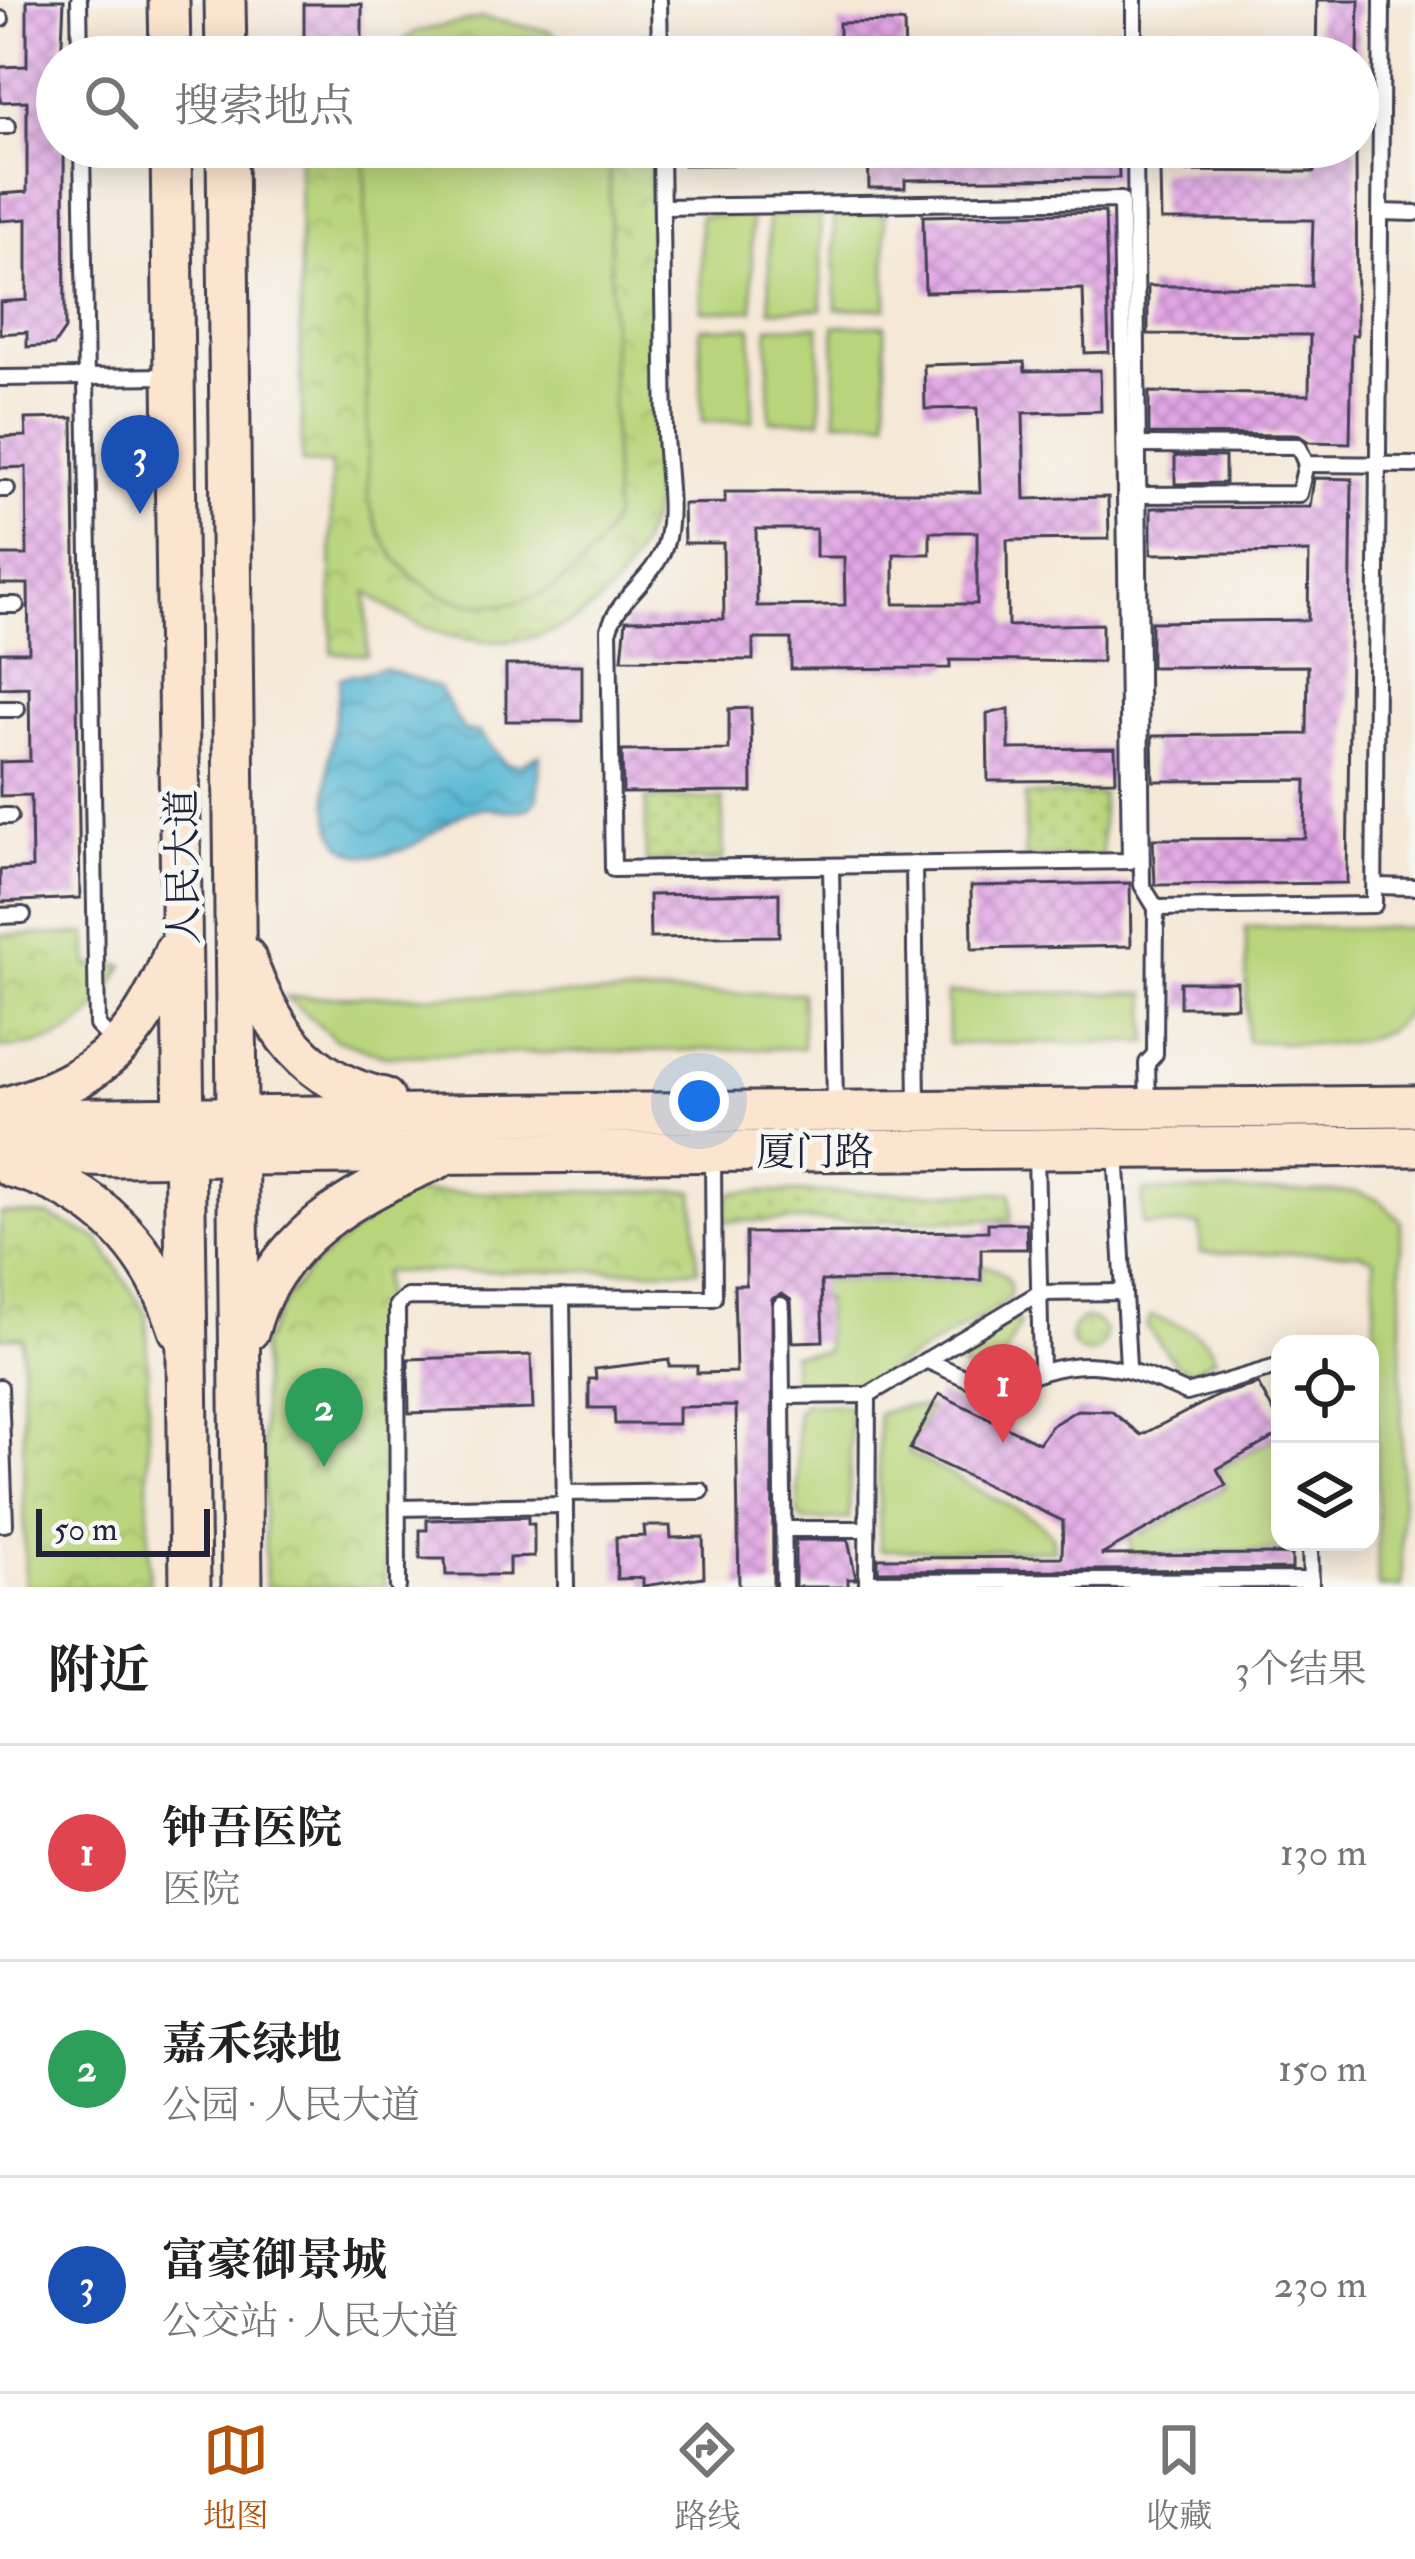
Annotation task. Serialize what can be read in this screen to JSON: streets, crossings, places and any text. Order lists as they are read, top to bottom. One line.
{"streets":{"main road":["人民大道","厦门路"]},"crossings":[["人民大道","厦门路"]],"scale_bar":"50 m","page":{"search":"搜索地点","pins":["3","1","2"],"scale":"50 m","heading":["附近","3个结果"],"list":[{"mark":"1","name":"钟吾医院","note":"医院","value":"130 m"},{"mark":"2","name":"嘉禾绿地","note":"公园 · 人民大道","value":"150 m"},{"mark":"3","name":"富豪御景城","note":"公交站 · 人民大道","value":"230 m"}],"nav":["地图","路线","收藏"]}}
